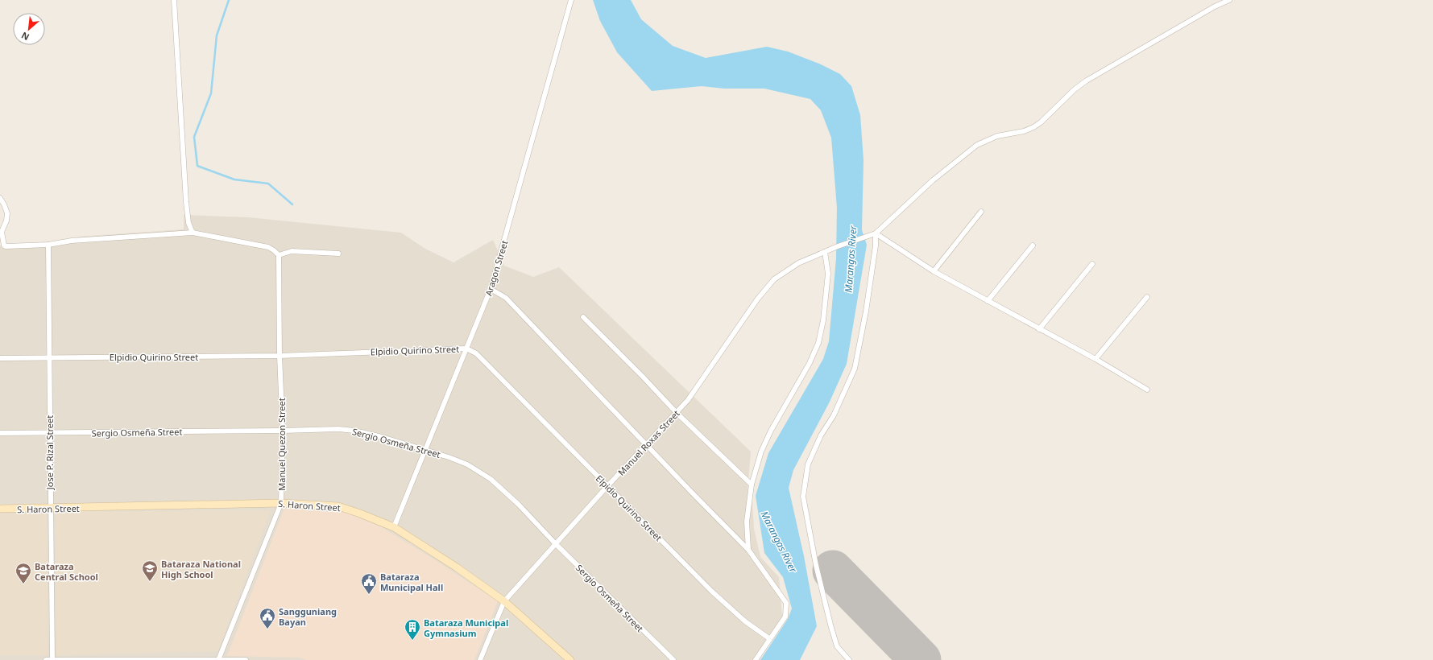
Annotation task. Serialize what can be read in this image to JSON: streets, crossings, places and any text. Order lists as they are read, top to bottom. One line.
{"streets":{"street":["Aragon Street","Elpidio Quirino Street","Sergio Osmeña Street","Manuel Roxas Street","Manuel Quezon Street","Jose P. Rizal Street","S. Haron Street"]},"crossings":[["Aragon Street","Elpidio Quirino Street"],["Aragon Street","Sergio Osmeña Street"],["Aragon Street","S. Haron Street"],["Elpidio Quirino Street","Manuel Roxas Street"],["Elpidio Quirino Street","Manuel Quezon Street"],["Elpidio Quirino Street","Jose P. Rizal Street"],["Sergio Osmeña Street","Manuel Roxas Street"],["Sergio Osmeña Street","Manuel Quezon Street"],["Sergio Osmeña Street","Jose P. Rizal Street"],["Manuel Roxas Street","S. Haron Street"],["Manuel Quezon Street","S. Haron Street"],["Jose P. Rizal Street","S. Haron Street"]],"water":["Marangas River"],"places":{"school or university":["Bataraza National High School","Bataraza Central School"],"public building":["Bataraza Municipal Hall","Sangguniang Bayan"],"building":["Bataraza Municipal Gymnasium"]},"north":"bottom left"}
